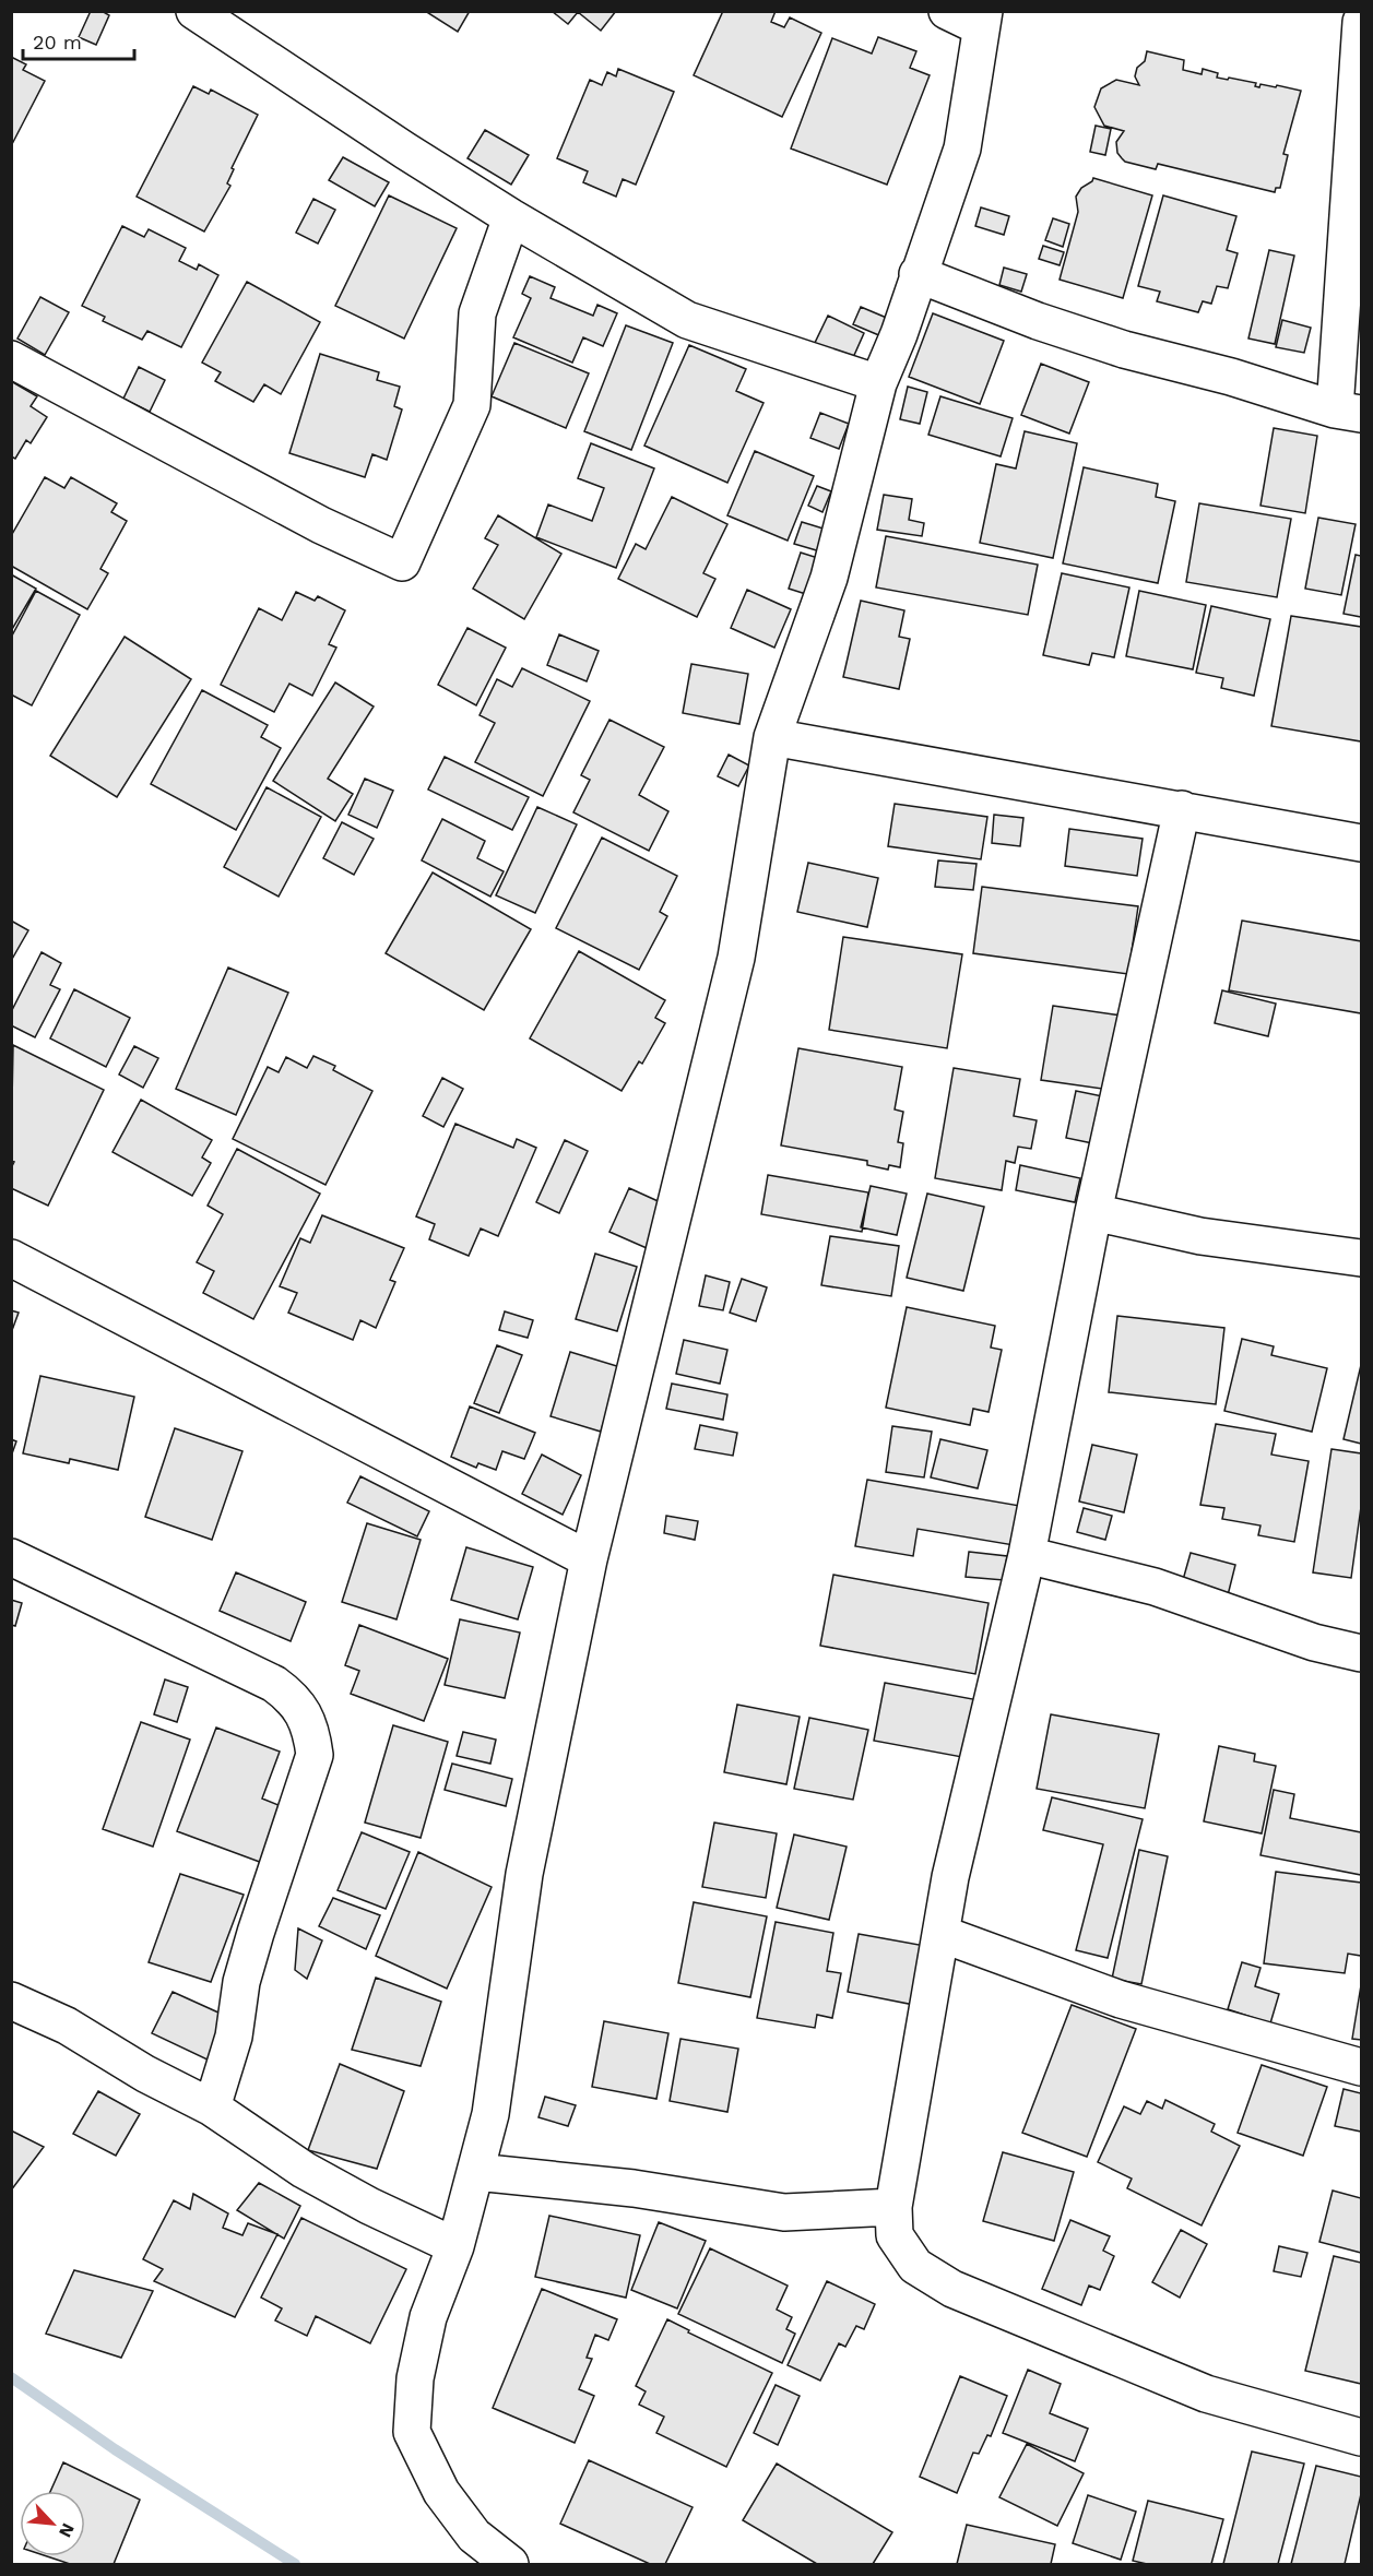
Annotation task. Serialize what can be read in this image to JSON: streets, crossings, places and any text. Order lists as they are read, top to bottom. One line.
{"scale_bar":"20 m","north":"bottom right"}
